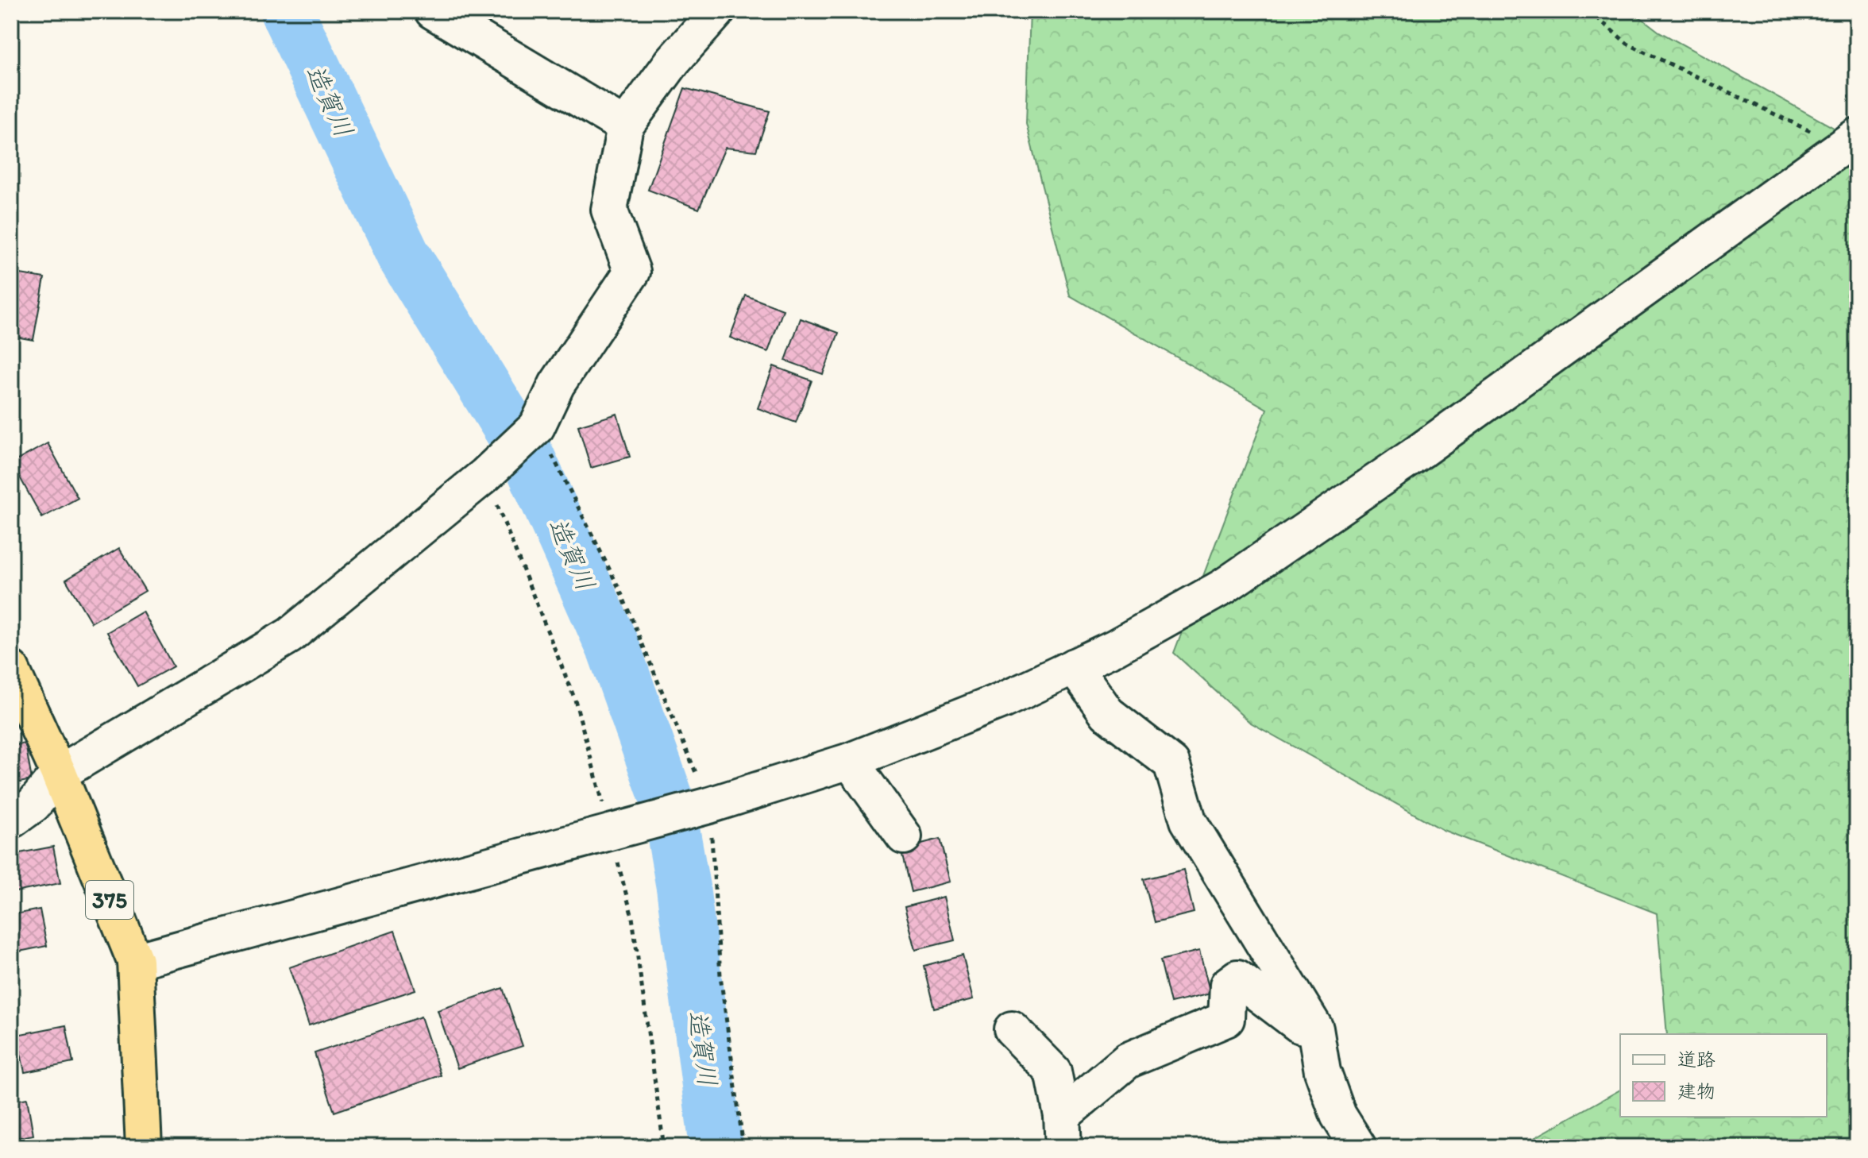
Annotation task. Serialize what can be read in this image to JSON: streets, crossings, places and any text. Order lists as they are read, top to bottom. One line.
{"streets":{"highway":["375"]},"water":["造賀川"],"legend":["道路","建物"]}
